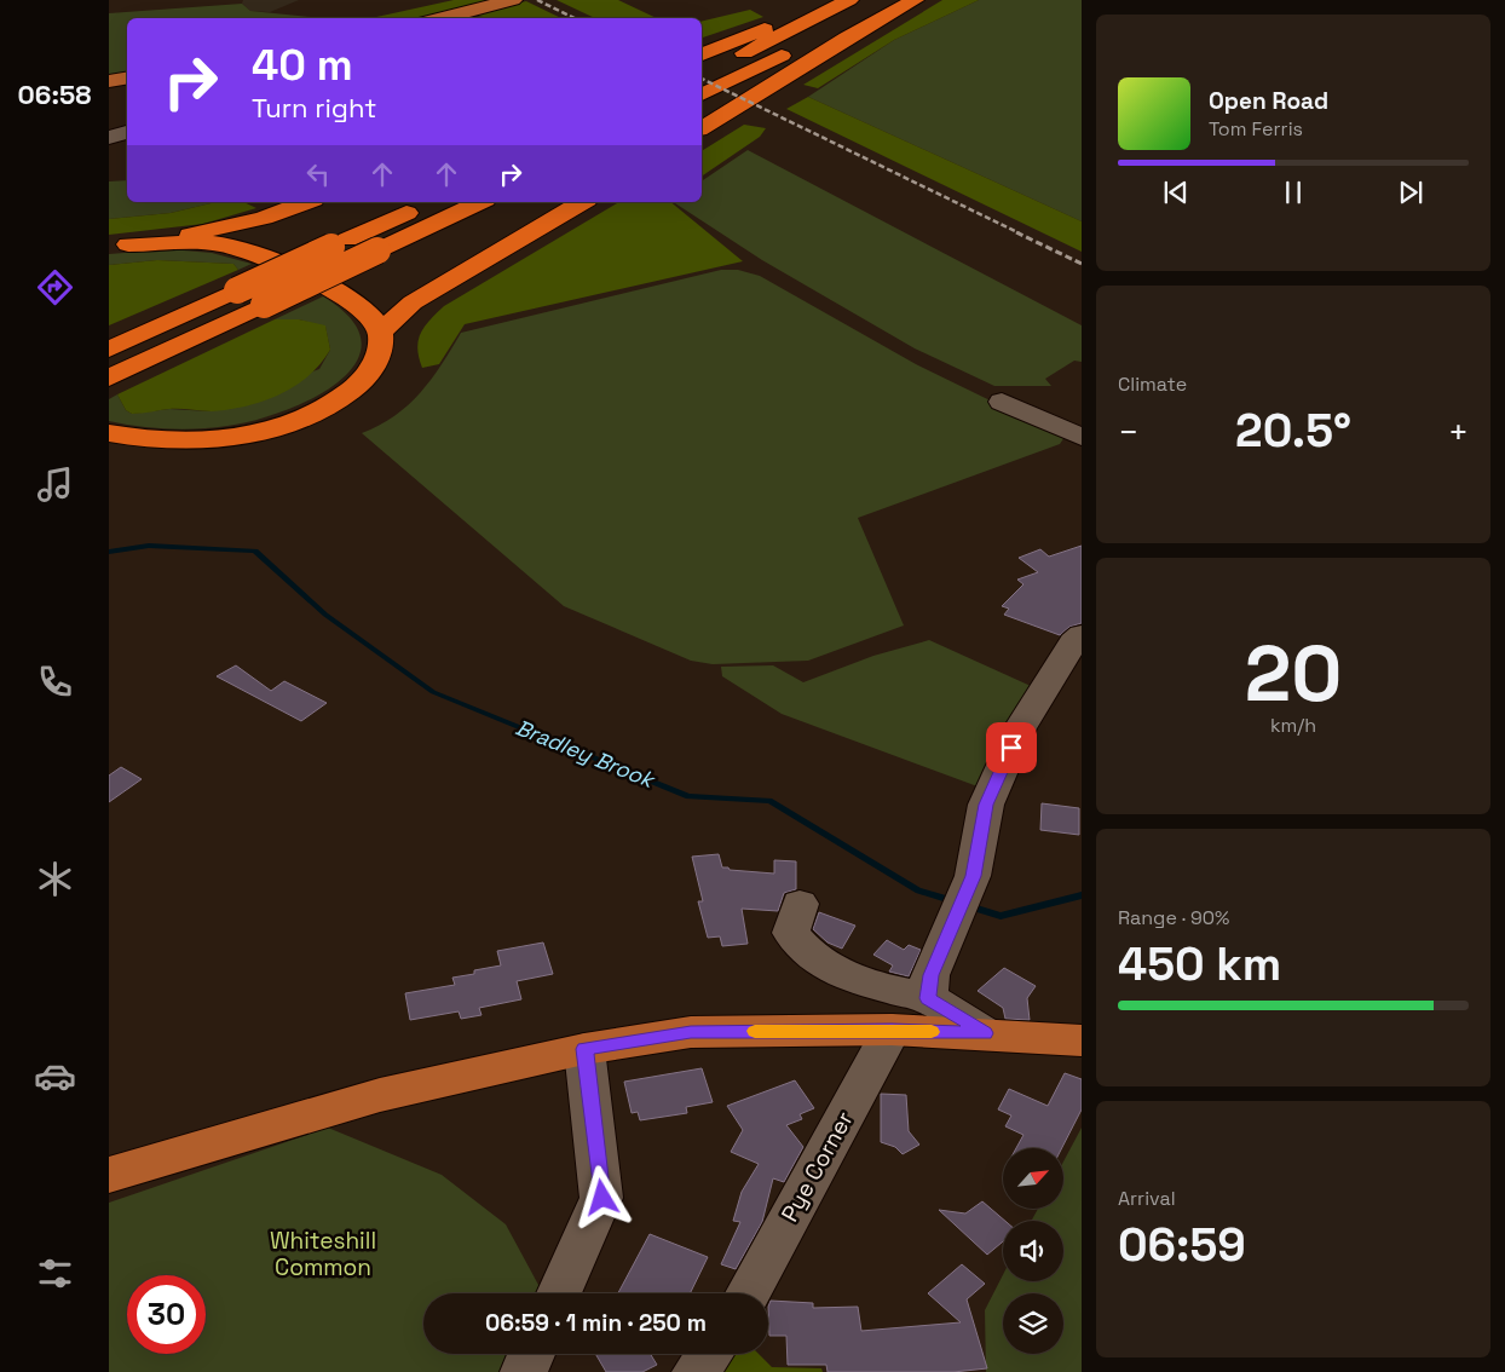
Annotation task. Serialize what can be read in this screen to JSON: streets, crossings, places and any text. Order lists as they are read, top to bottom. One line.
{"streets":{"street":["Pye Corner"]},"water":["Bradley Brook"],"parks":["Whiteshill Common"],"north":"top right","page":{"tabs":"06:58","turn":["40 m","Turn right"],"song":["Open Road","Tom Ferris"],"tile":["Climate",["20","km/h"],["Range · 90%","450 km"],["Arrival","06:59"]],"heat":["−","20.5°","+"],"limit":"30","trip":"06:59 · 1 min · 250 m"}}
